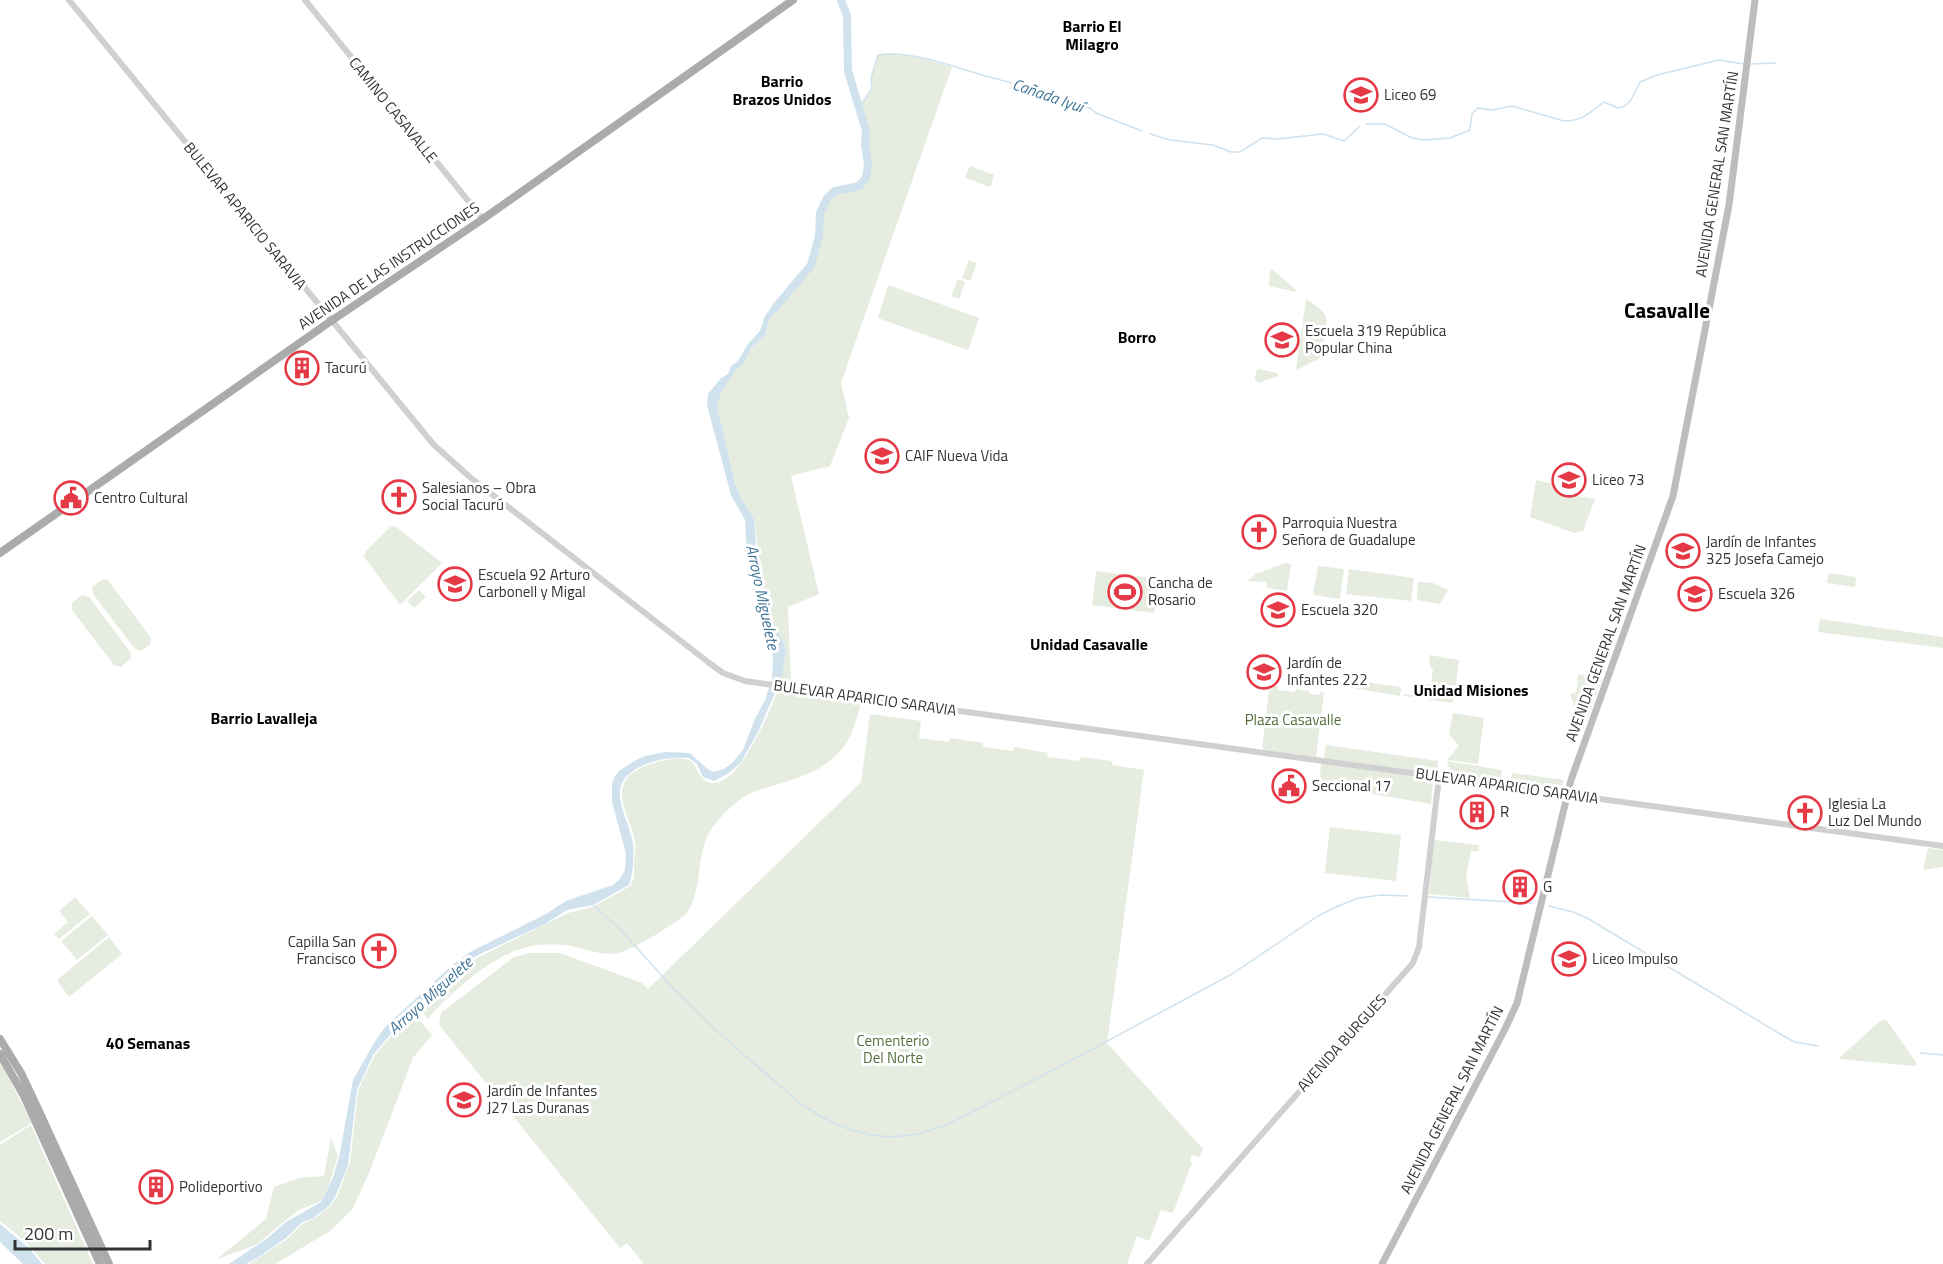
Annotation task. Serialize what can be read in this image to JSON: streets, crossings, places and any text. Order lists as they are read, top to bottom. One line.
{"streets":{"main road":["AVENIDA GENERAL SAN MARTÍN","AVENIDA DE LAS INSTRUCCIONES"],"street":["CAMINO CASAVALLE","BULEVAR APARICIO SARAVIA","AVENIDA BURGUES"]},"crossings":[["CAMINO CASAVALLE","AVENIDA DE LAS INSTRUCCIONES"],["AVENIDA GENERAL SAN MARTÍN","BULEVAR APARICIO SARAVIA"],["BULEVAR APARICIO SARAVIA","AVENIDA DE LAS INSTRUCCIONES"],["BULEVAR APARICIO SARAVIA","AVENIDA BURGUES"]],"districts":["Barrio El Milagro","Barrio Brazos Unidos","Casavalle","Borro","Unidad Casavalle","Unidad Misiones","Barrio Lavalleja","40 Semanas"],"water":["Cañada Iyuí","Arroyo Miguelete"],"parks":["Plaza Casavalle","Cementerio Del Norte"],"places":{"school or university":["Liceo 69","Escuela 319 República Popular China","CAIF Nueva Vida","Liceo 73","Jardín de Infantes 325 Josefa Camejo","Escuela 92 Arturo Carbonell y Migal","Escuela 326","Escuela 320","Jardín de Infantes 222","Liceo Impulso","Jardín de Infantes J27 Las Duranas"],"building":["Tacurú","R","G","Polideportivo"],"church":["Salesianos – Obra Social Tacurú","Parroquia Nuestra Señora de Guadalupe","Iglesia La Luz Del Mundo","Capilla San Francisco"],"public building":["Centro Cultural","Seccional 17"],"sports":["Cancha de Rosario"]},"scale_bar":"200 m"}
